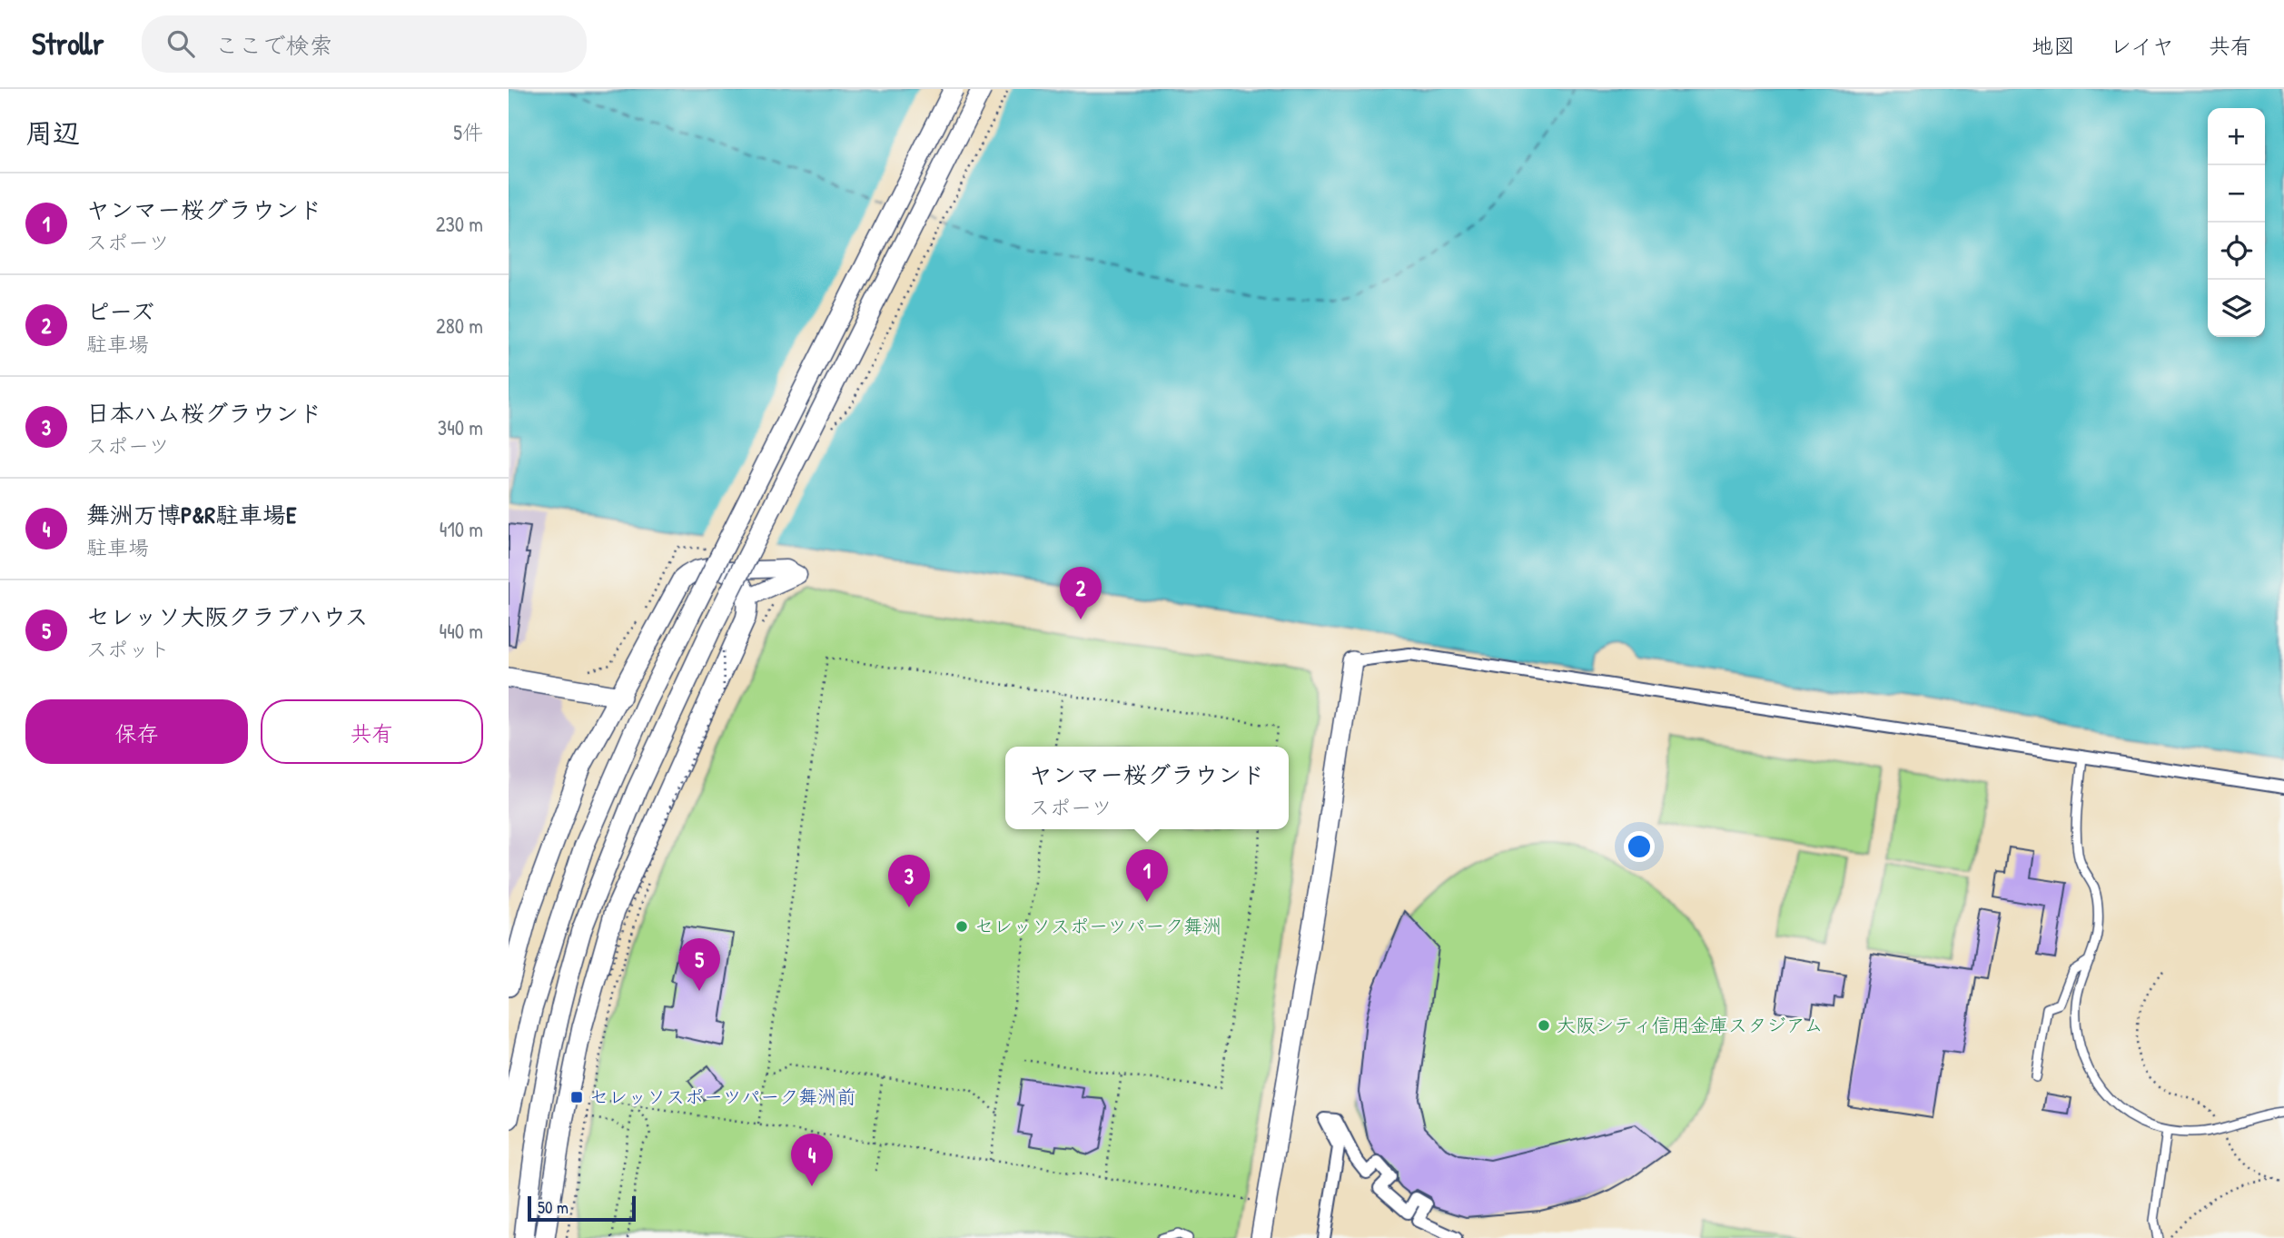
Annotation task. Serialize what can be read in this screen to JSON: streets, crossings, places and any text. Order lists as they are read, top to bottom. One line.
{"places":{"other":["セレッソスポーツパーク舞洲","大阪シティ信用金庫スタジアム"],"transit":["セレッソスポーツパーク舞洲前"]},"scale_bar":"50 m","page":{"header":"Strollr","search":"ここで検索","nav":["地図","レイヤ","共有"],"heading":["周辺","5件"],"map_buttons":["+","−"],"list":[{"mark":"1","name":"ヤンマー桜グラウンド","note":"スポーツ","value":"230 m"},{"mark":"2","name":"ピーズ","note":"駐車場","value":"280 m"},{"mark":"3","name":"日本ハム桜グラウンド","note":"スポーツ","value":"340 m"},{"mark":"4","name":"舞洲万博P&R駐車場E","note":"駐車場","value":"410 m"},{"mark":"5","name":"セレッソ大阪クラブハウス","note":"スポット","value":"440 m"}],"pins":["2","1","3","5","4"],"buttons":["保存","共有"],"popup":["ヤンマー桜グラウンド","スポーツ"],"scale":"50 m"}}
